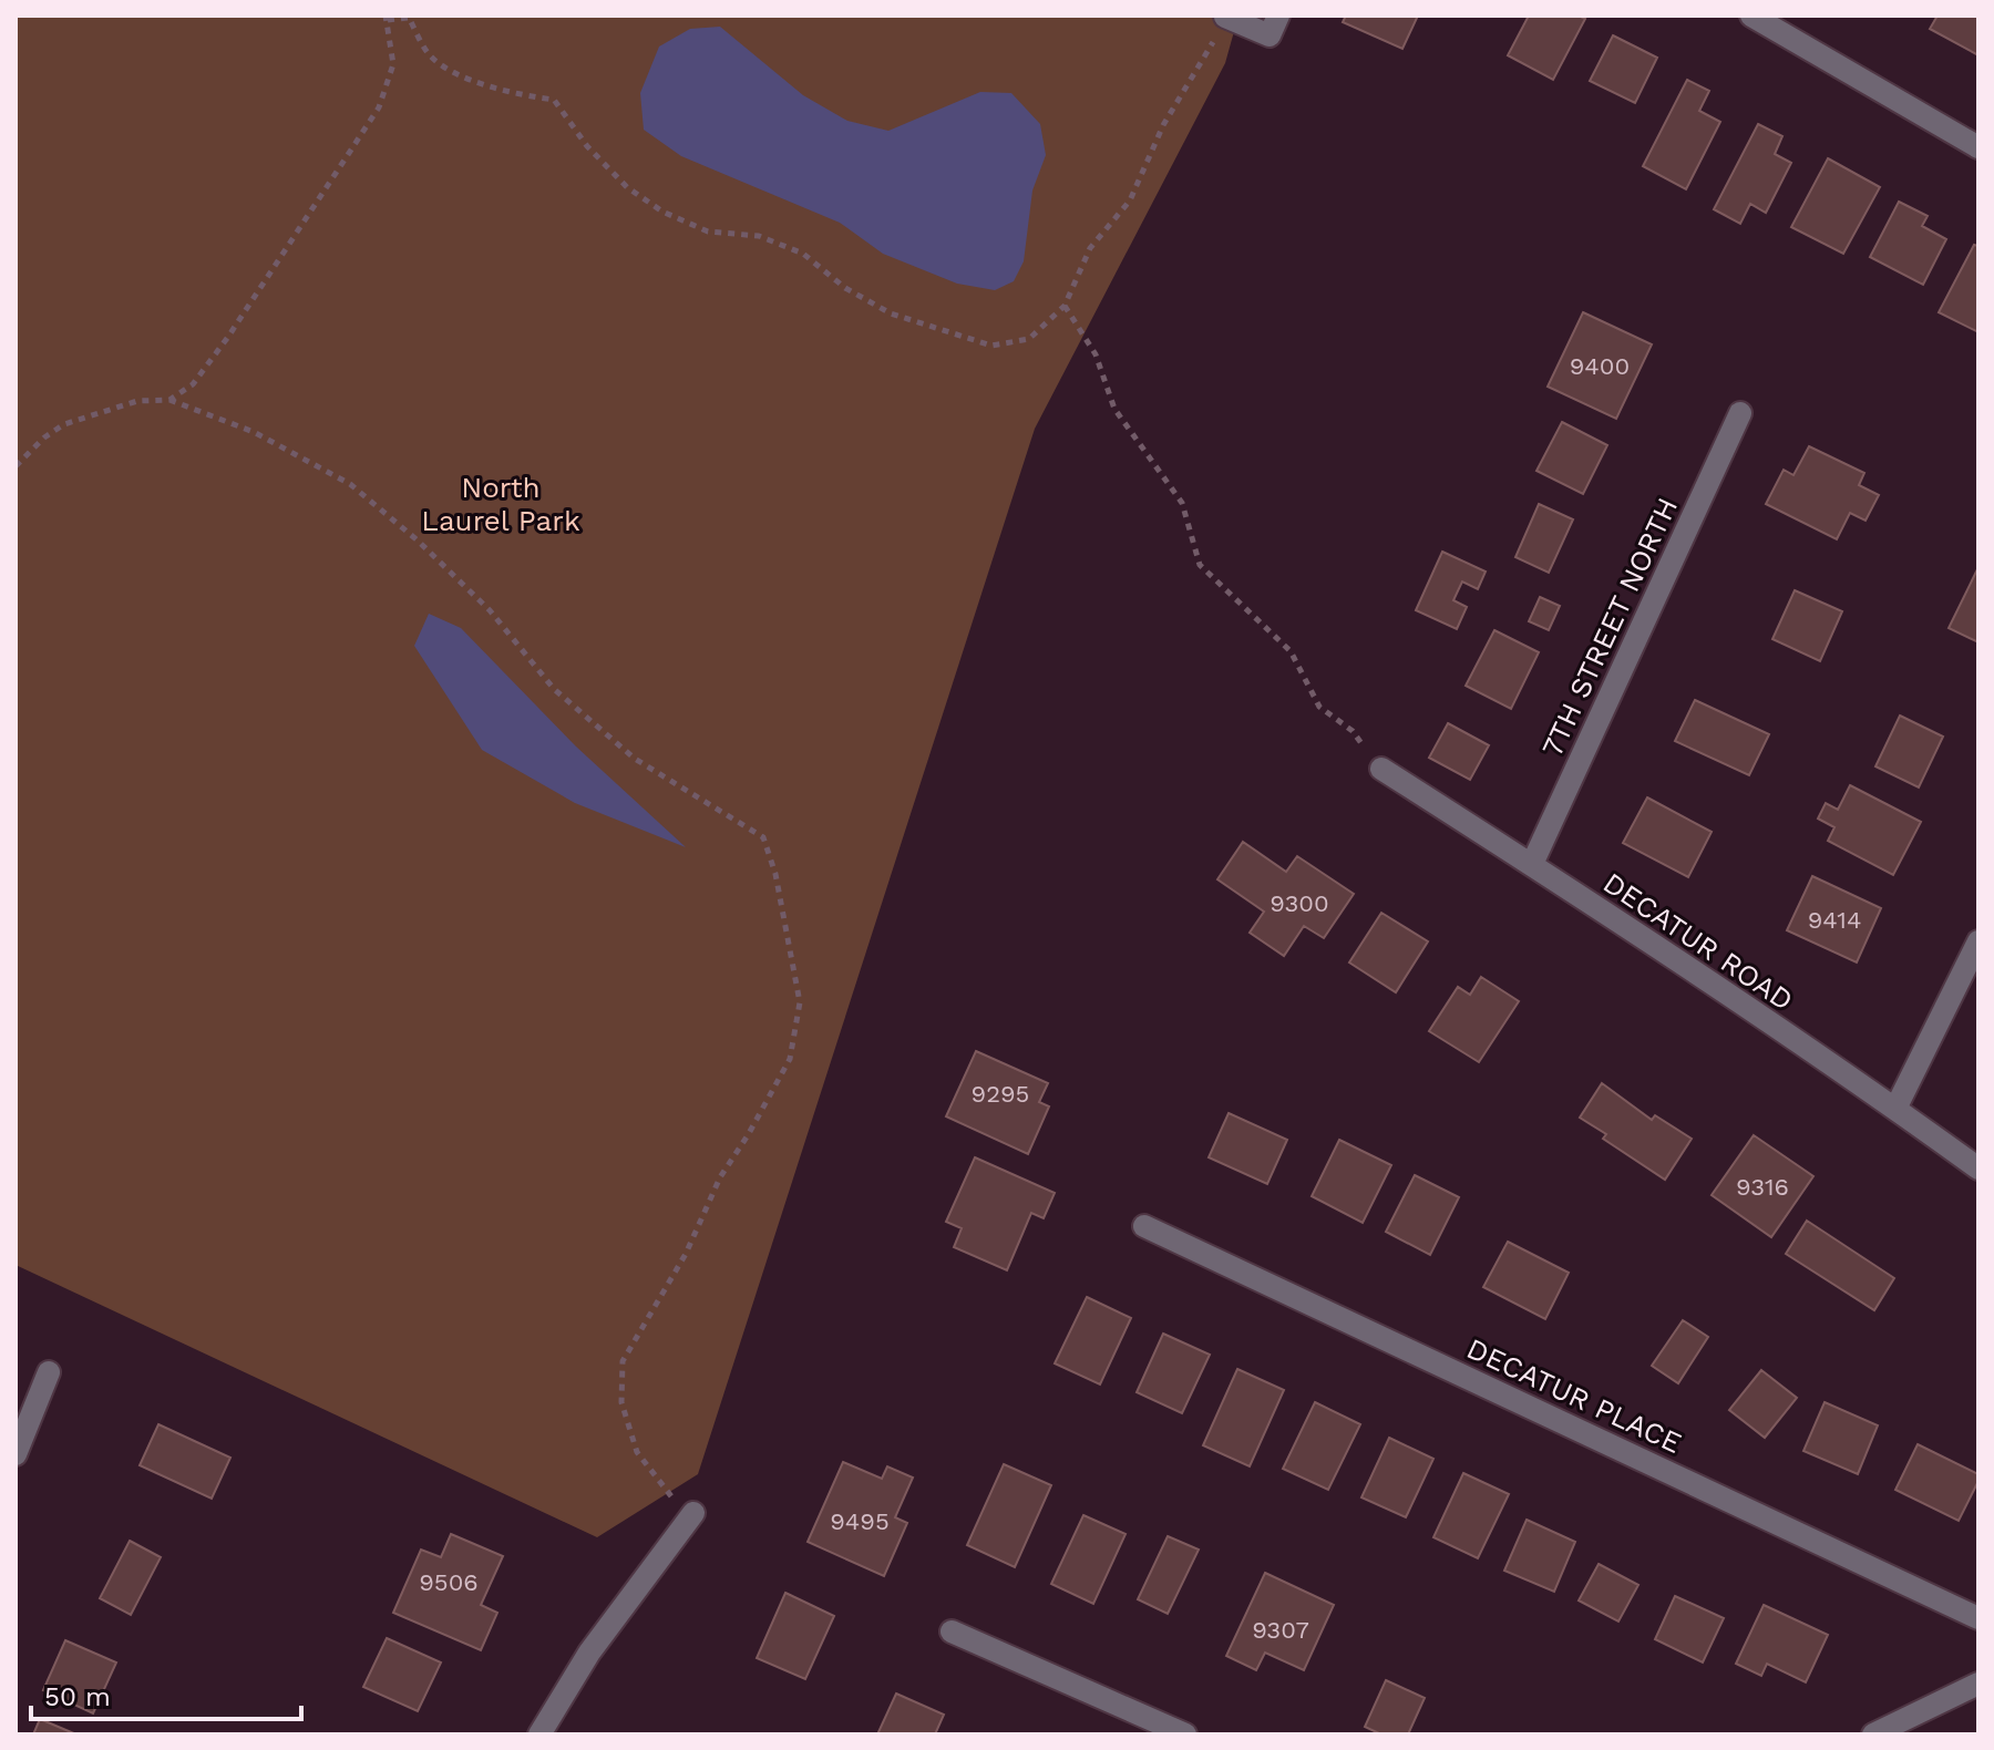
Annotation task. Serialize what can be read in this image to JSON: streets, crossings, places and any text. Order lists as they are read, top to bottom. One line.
{"streets":{"street":["7TH STREET NORTH","DECATUR ROAD","DECATUR PLACE"]},"crossings":[["7TH STREET NORTH","DECATUR ROAD"]],"parks":["North Laurel Park"],"house_numbers":["9400","9300","9414","9295","9316","9495","9506","9307"],"scale_bar":"50 m"}
